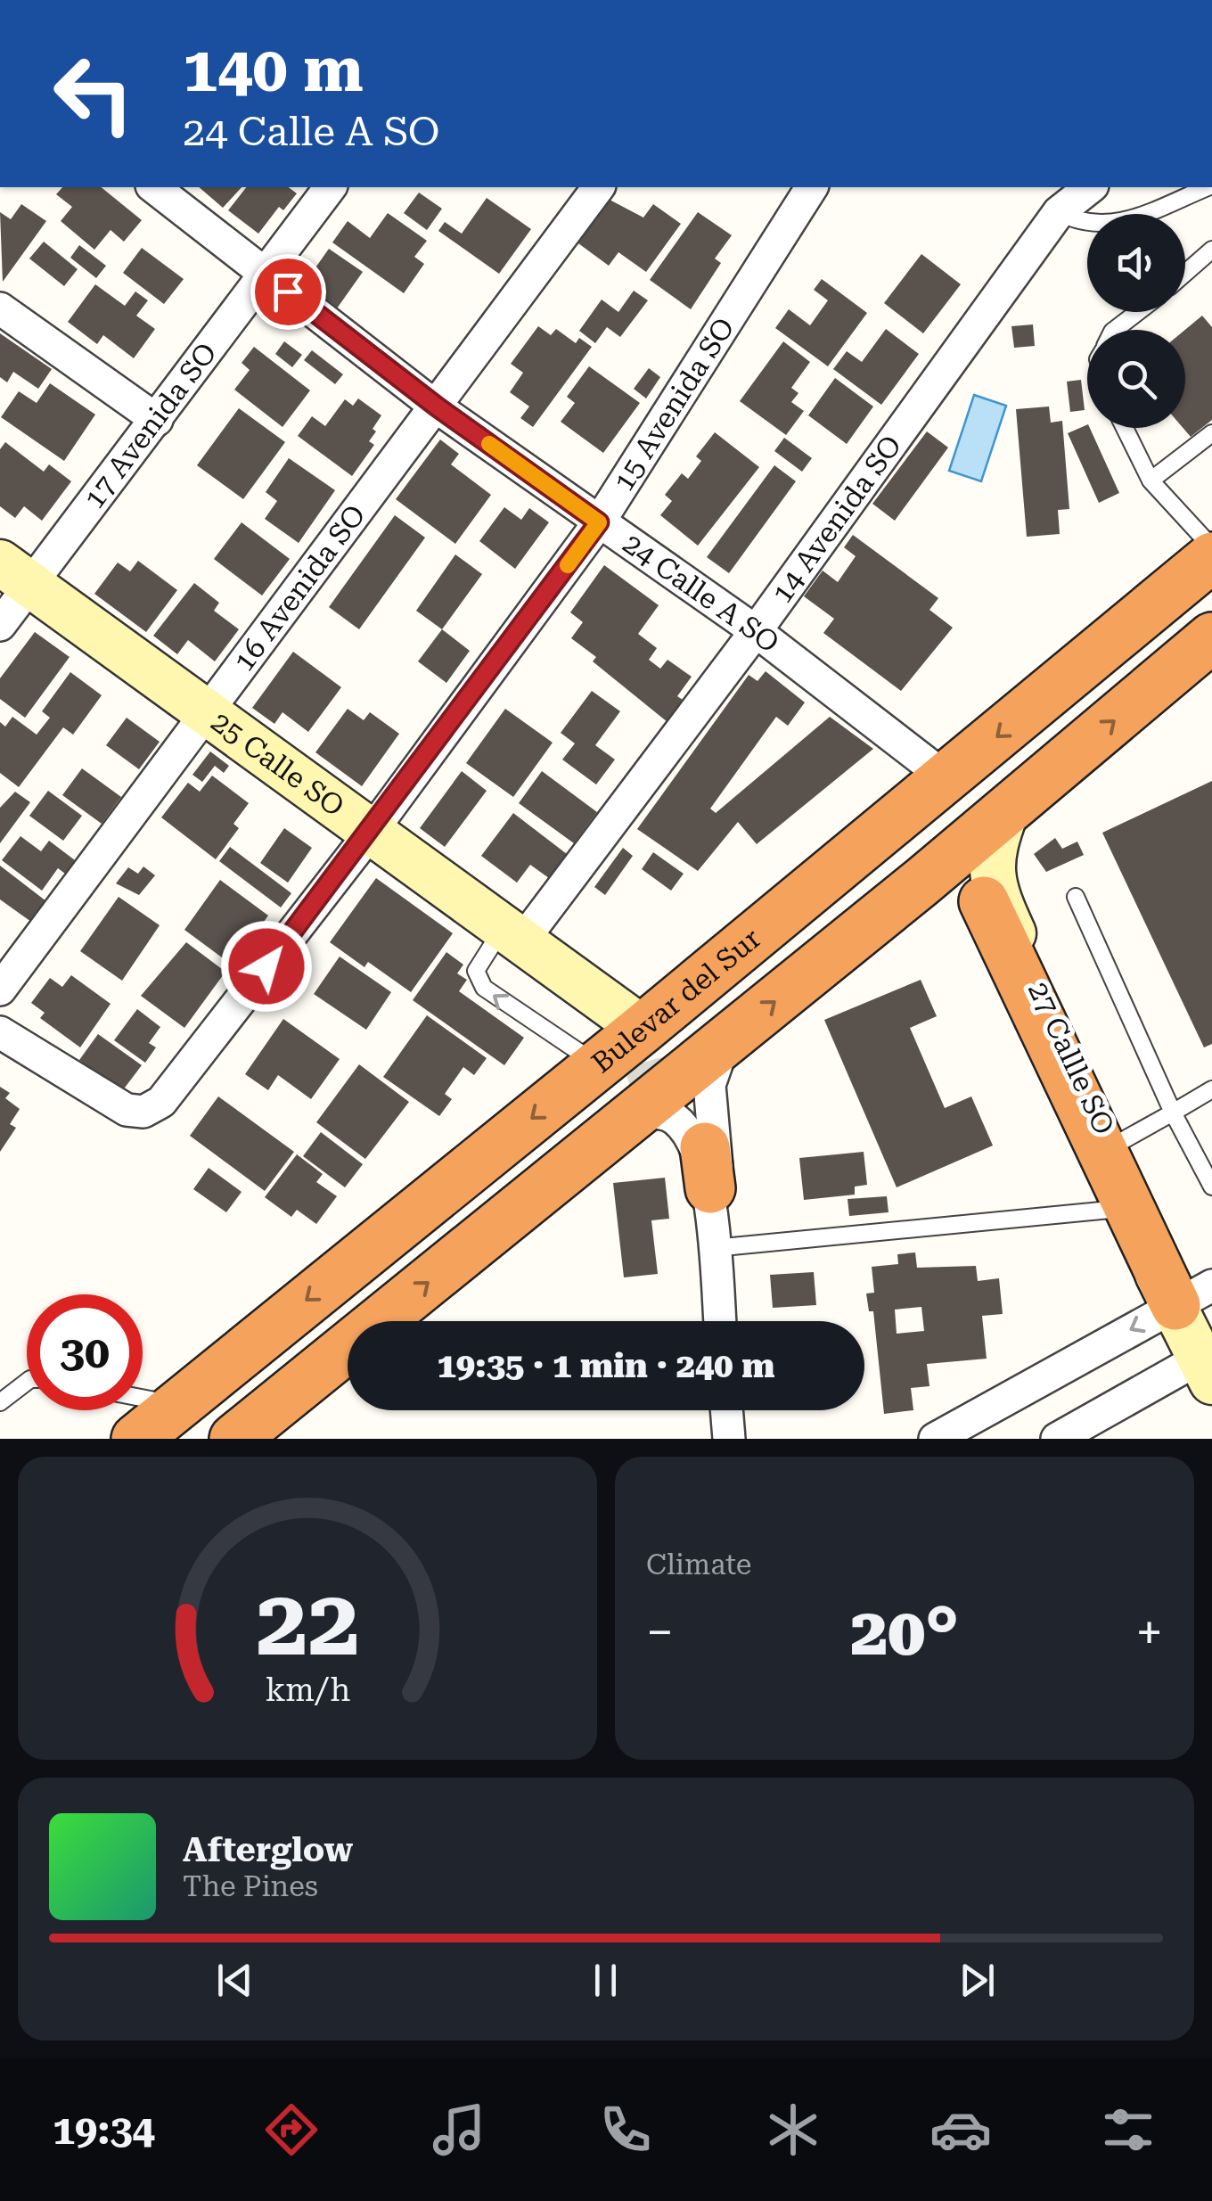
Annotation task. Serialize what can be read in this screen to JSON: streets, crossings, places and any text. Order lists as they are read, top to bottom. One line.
{"streets":{"highway":["Bulevar del Sur"],"main road":["25 Calle SO","27 Callle SO"],"street":["15 Avenida SO","17 Avenida SO","14 Avenida SO","16 Avenida SO","24 Calle A SO"]},"crossings":[["15 Avenida SO","24 Calle A SO"],["15 Avenida SO","25 Calle SO"],["17 Avenida SO","24 Calle A SO"],["17 Avenida SO","25 Calle SO"],["14 Avenida SO","24 Calle A SO"],["14 Avenida SO","25 Calle SO"],["16 Avenida SO","24 Calle A SO"],["16 Avenida SO","25 Calle SO"],["24 Calle A SO","Bulevar del Sur"],["25 Calle SO","Bulevar del Sur"]],"page":{"turn":["140 m","24 Calle A SO"],"limit":"30","trip":"19:35 · 1 min · 240 m","tile":"Climate","heat":["−","20°","+"],"song":["Afterglow","The Pines"],"tabs":"19:34","gauge":["22","km/h"]}}
